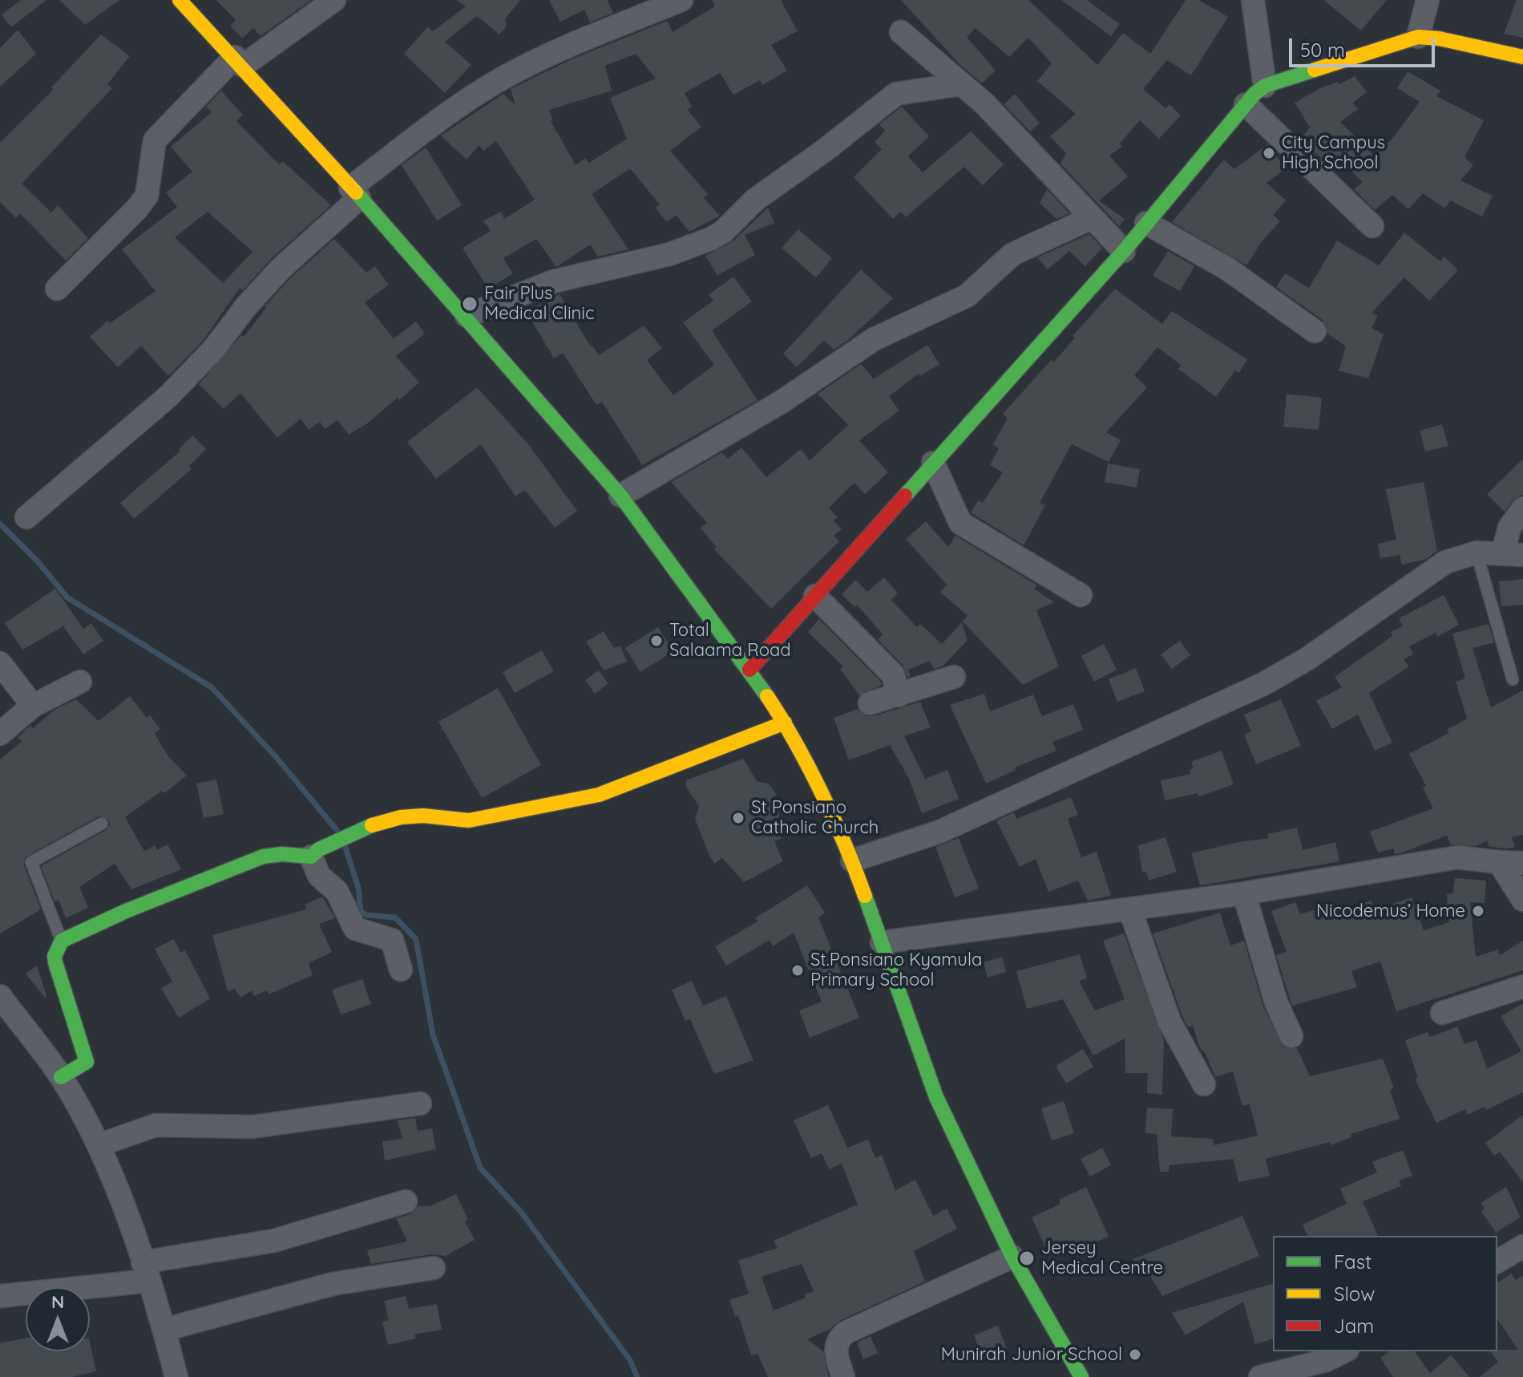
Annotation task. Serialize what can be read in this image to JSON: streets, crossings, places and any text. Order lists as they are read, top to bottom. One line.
{"places":["City Campus High School","Fair Plus Medical Clinic","Total Salaama Road","St Ponsiano Catholic Church","Nicodemus’ Home","St.Ponsiano Kyamula Primary School","Jersey Medical Centre","Munirah Junior School"],"legend":["Fast","Slow","Jam"],"scale_bar":"50 m","north":"top"}
